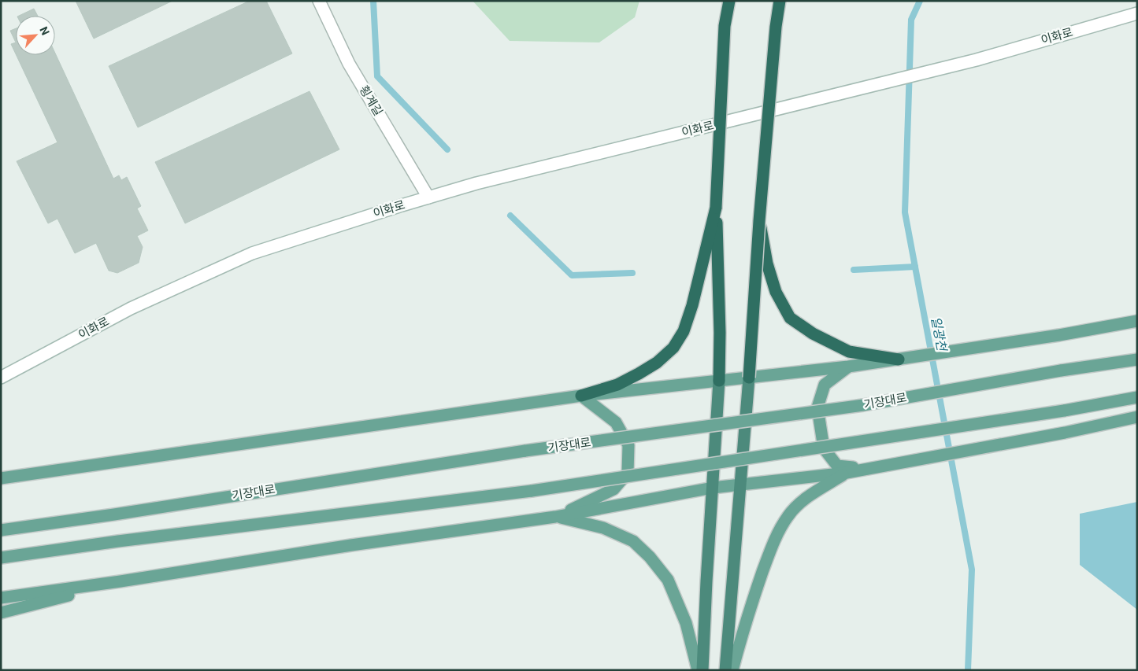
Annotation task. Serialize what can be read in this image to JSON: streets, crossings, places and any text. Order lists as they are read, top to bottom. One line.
{"streets":{"main road":["이화로","횡계길","기장대로"]},"crossings":[["이화로","횡계길"]],"water":["일광천"],"north":"top right"}
